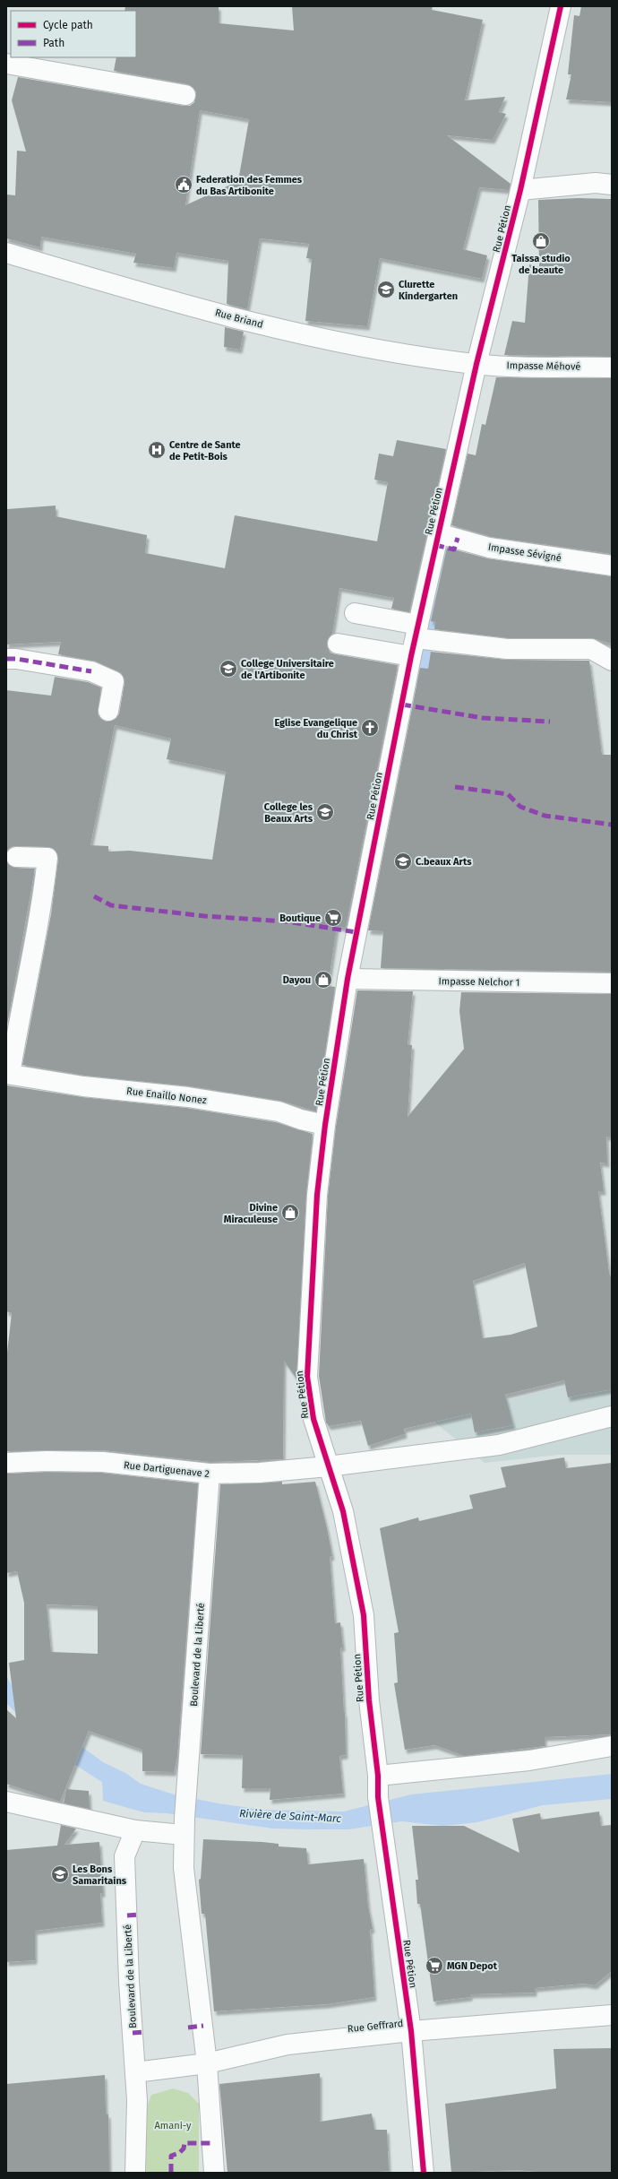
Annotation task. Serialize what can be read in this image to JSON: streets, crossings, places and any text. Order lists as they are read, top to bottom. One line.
{"streets":{"street":["Rue Pétion","Rue Briand","Impasse Méhové","Impasse Sévigné","Impasse Nelchor 1","Rue Enaillo Nonez","Rue Dartiguenave 2","Boulevard de la Liberté","Rue Geffrard"]},"crossings":[["Rue Pétion","Rue Briand"],["Rue Pétion","Impasse Méhové"],["Rue Pétion","Impasse Sévigné"],["Rue Pétion","Impasse Nelchor 1"],["Rue Pétion","Rue Enaillo Nonez"],["Rue Pétion","Rue Dartiguenave 2"],["Rue Pétion","Rue Geffrard"],["Rue Briand","Impasse Méhové"],["Rue Dartiguenave 2","Boulevard de la Liberté"],["Boulevard de la Liberté","Rue Geffrard"]],"water":["Rivière de Saint-Marc"],"parks":["Amani-y"],"places":{"public building":["Federation des Femmes du Bas Artibonite"],"shop":["Taissa studio de beaute","Dayou","Divine Miraculeuse"],"school or university":["Clurette Kindergarten","College Universitaire de l'Artibonite","College les Beaux Arts","C.beaux Arts","Les Bons Samaritains"],"hospital":["Centre de Sante de Petit-Bois"],"church":["Eglise Evangelique du Christ"],"supermarket":["Boutique","MGN Depot"]},"legend":["Cycle path","Path"]}
